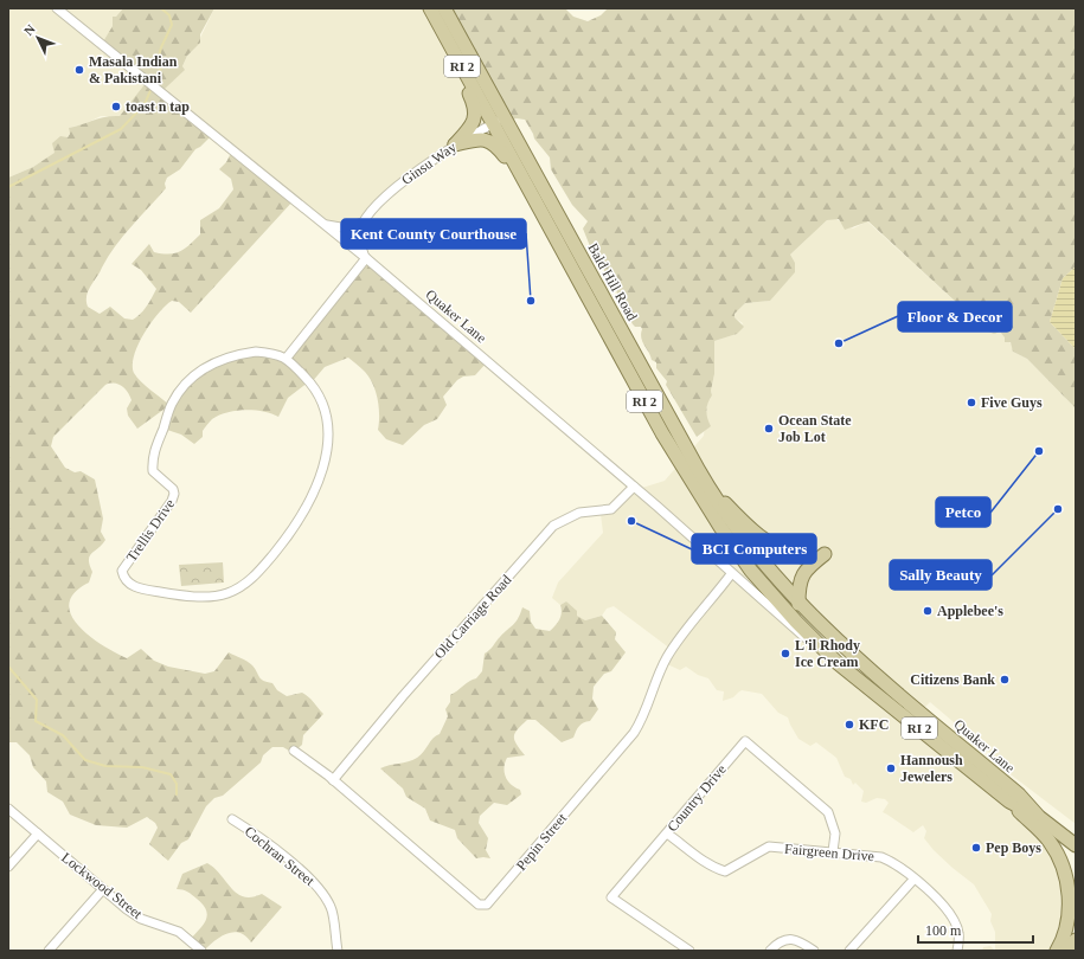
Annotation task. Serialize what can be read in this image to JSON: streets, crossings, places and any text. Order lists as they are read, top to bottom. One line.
{"streets":{"main road":["RI 2","Bald Hill Road","Quaker Lane"],"street":["Ginsu Way","Trellis Drive","Old Carriage Road","Country Drive","Pepin Street","Fairgreen Drive","Cochran Street","Lockwood Street"]},"crossings":[["Ginsu Way","Bald Hill Road"],["Ginsu Way","Quaker Lane"],["Bald Hill Road","Quaker Lane"],["Quaker Lane","Old Carriage Road"],["Quaker Lane","Pepin Street"],["Old Carriage Road","Pepin Street"],["Country Drive","Fairgreen Drive"]],"places":["Masala Indian & Pakistani","toast n tap","Kent County Courthouse","Floor & Decor","Five Guys","Ocean State Job Lot","Petco","Sally Beauty","BCI Computers","Applebee's","L'il Rhody Ice Cream","Citizens Bank","KFC","Hannoush Jewelers","Pep Boys"],"scale_bar":"100 m","north":"top left"}
